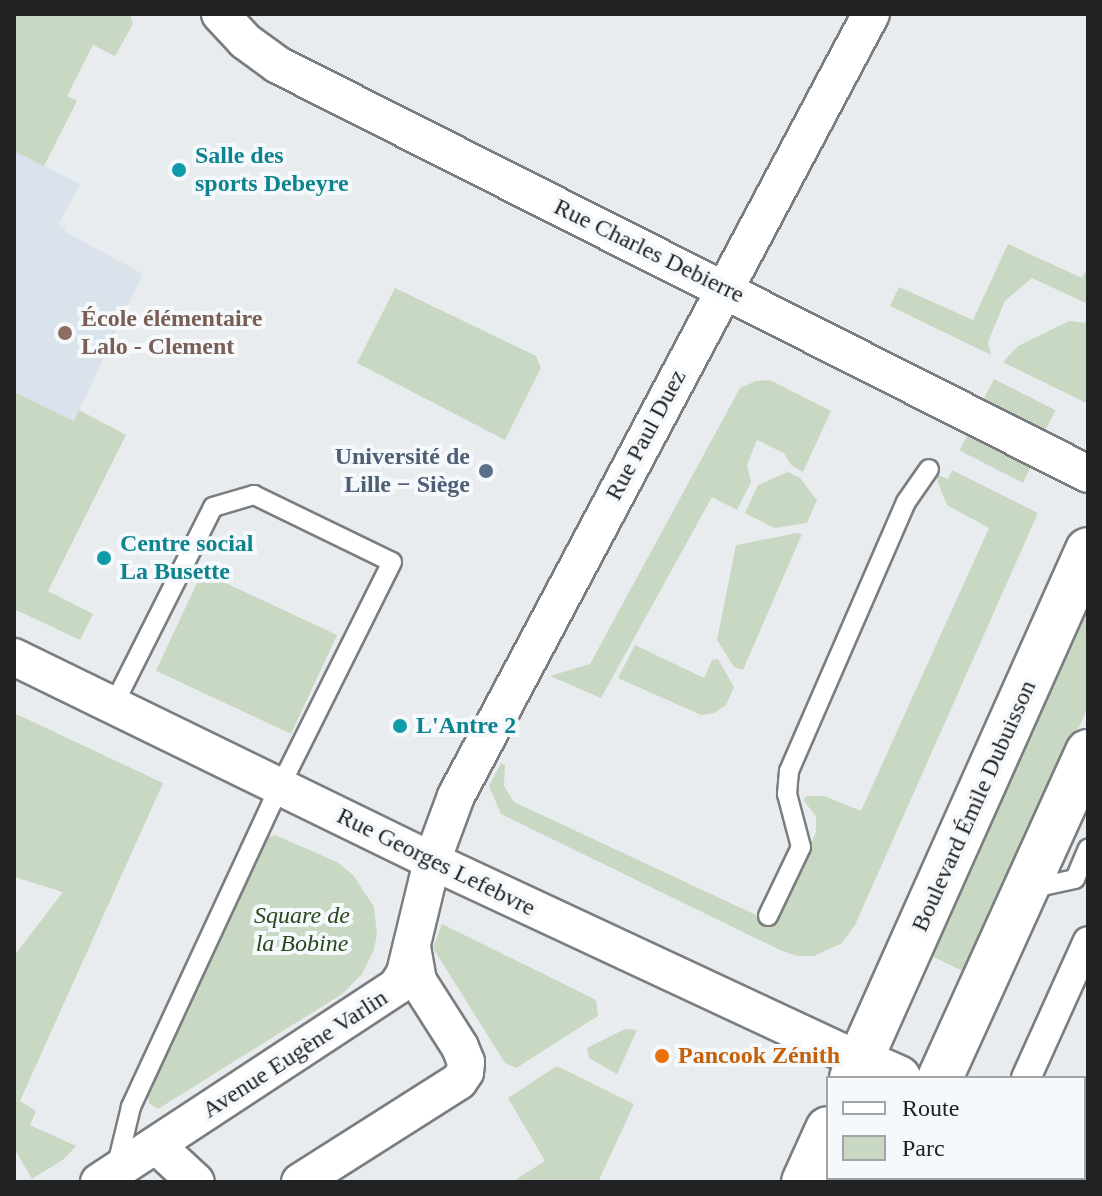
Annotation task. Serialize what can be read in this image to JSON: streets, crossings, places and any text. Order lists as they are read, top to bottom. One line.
{"streets":{"main road":["Boulevard Émile Dubuisson"],"street":["Rue Charles Debierre","Rue Paul Duez","Rue Georges Lefebvre","Avenue Eugène Varlin"]},"crossings":[["Rue Charles Debierre","Rue Paul Duez"],["Rue Paul Duez","Rue Georges Lefebvre"],["Rue Paul Duez","Avenue Eugène Varlin"],["Boulevard Émile Dubuisson","Rue Georges Lefebvre"],["Rue Georges Lefebvre","Avenue Eugène Varlin"]],"parks":["Square de la Bobine"],"places":["Salle des sports Debeyre","École élémentaire Lalo - Clement","Université de Lille − Siège","Centre social La Busette","L'Antre 2","Pancook Zénith"],"legend":["Route","Parc"]}
